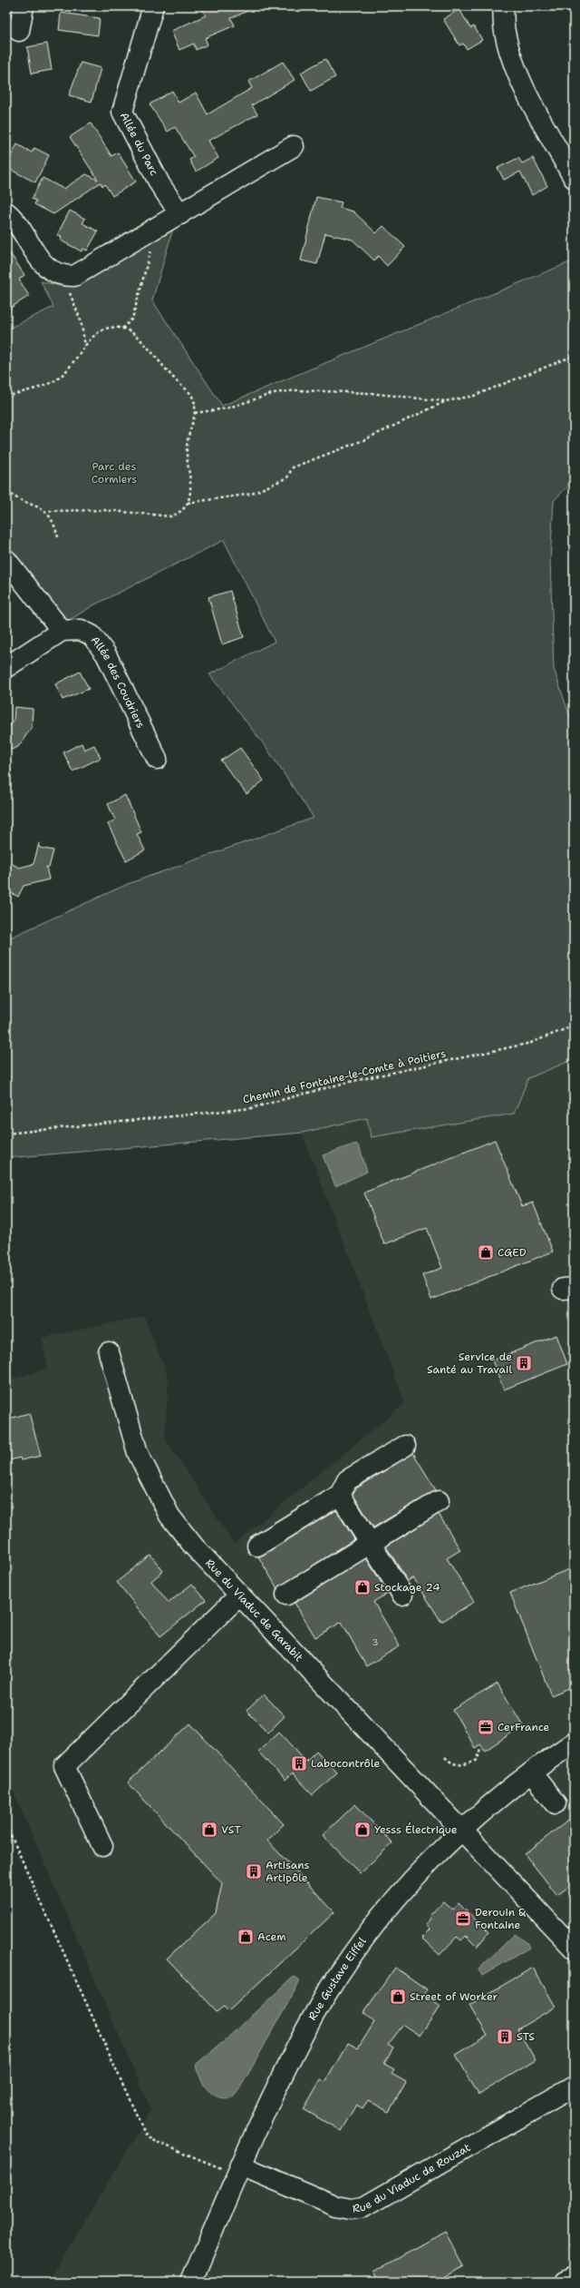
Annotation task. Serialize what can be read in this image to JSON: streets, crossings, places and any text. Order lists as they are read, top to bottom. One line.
{"streets":{"street":["Allée du Parc","Allée des Coudriers","Rue du Viaduc de Garabit","Rue Gustave Eiffel","Rue du Viaduc de Rouzat"],"path":["Chemin de Fontaine-le-Comte à Poitiers"]},"crossings":[["Rue du Viaduc de Garabit","Rue Gustave Eiffel"],["Rue Gustave Eiffel","Rue du Viaduc de Rouzat"]],"parks":["Parc des Cormiers"],"places":{"shop":["CGED","Stockage 24","VST","Yesss Électrique","Acem","Street of Worker"],"building":["Service de Santé au Travail","Labocontrôle","Artisans Artipôle","STS"],"office":["CerFrance","Derouin & Fontaine"]},"house_numbers":["3"]}
